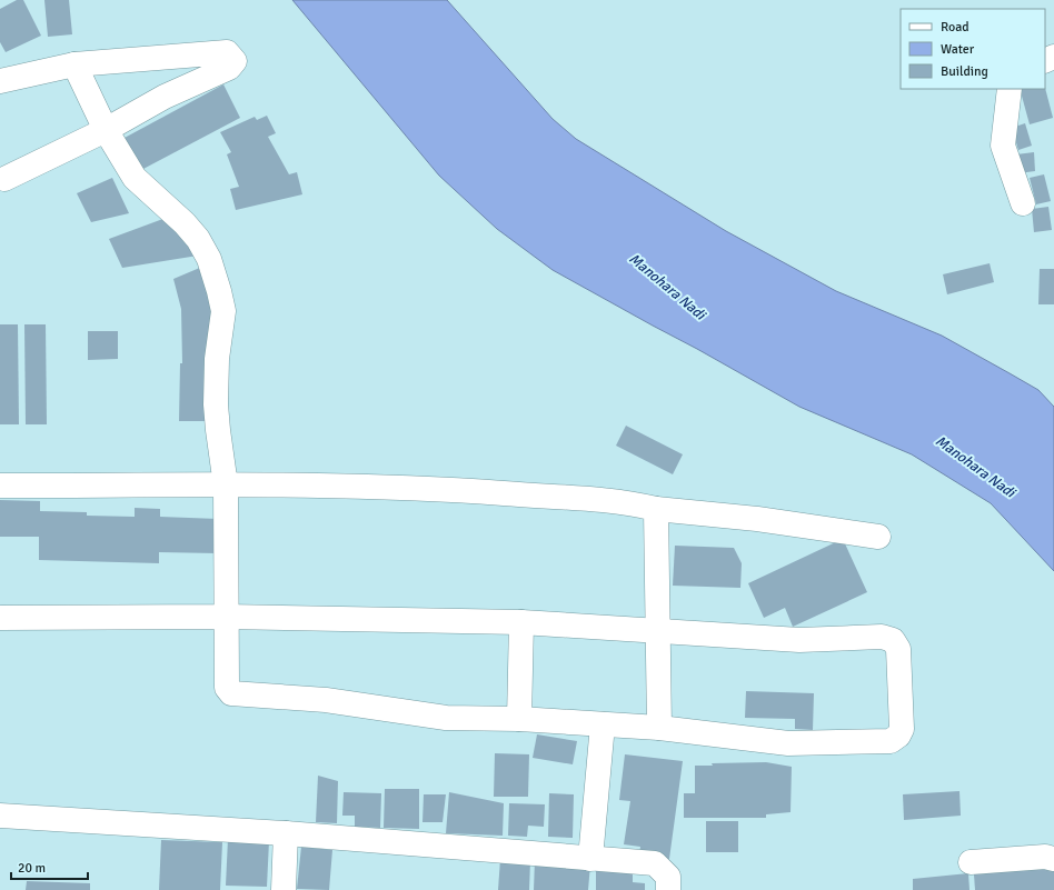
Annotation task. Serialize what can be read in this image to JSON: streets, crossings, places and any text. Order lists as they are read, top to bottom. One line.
{"water":["Manohara Nadi"],"legend":["Road","Water","Building"],"scale_bar":"20 m"}
